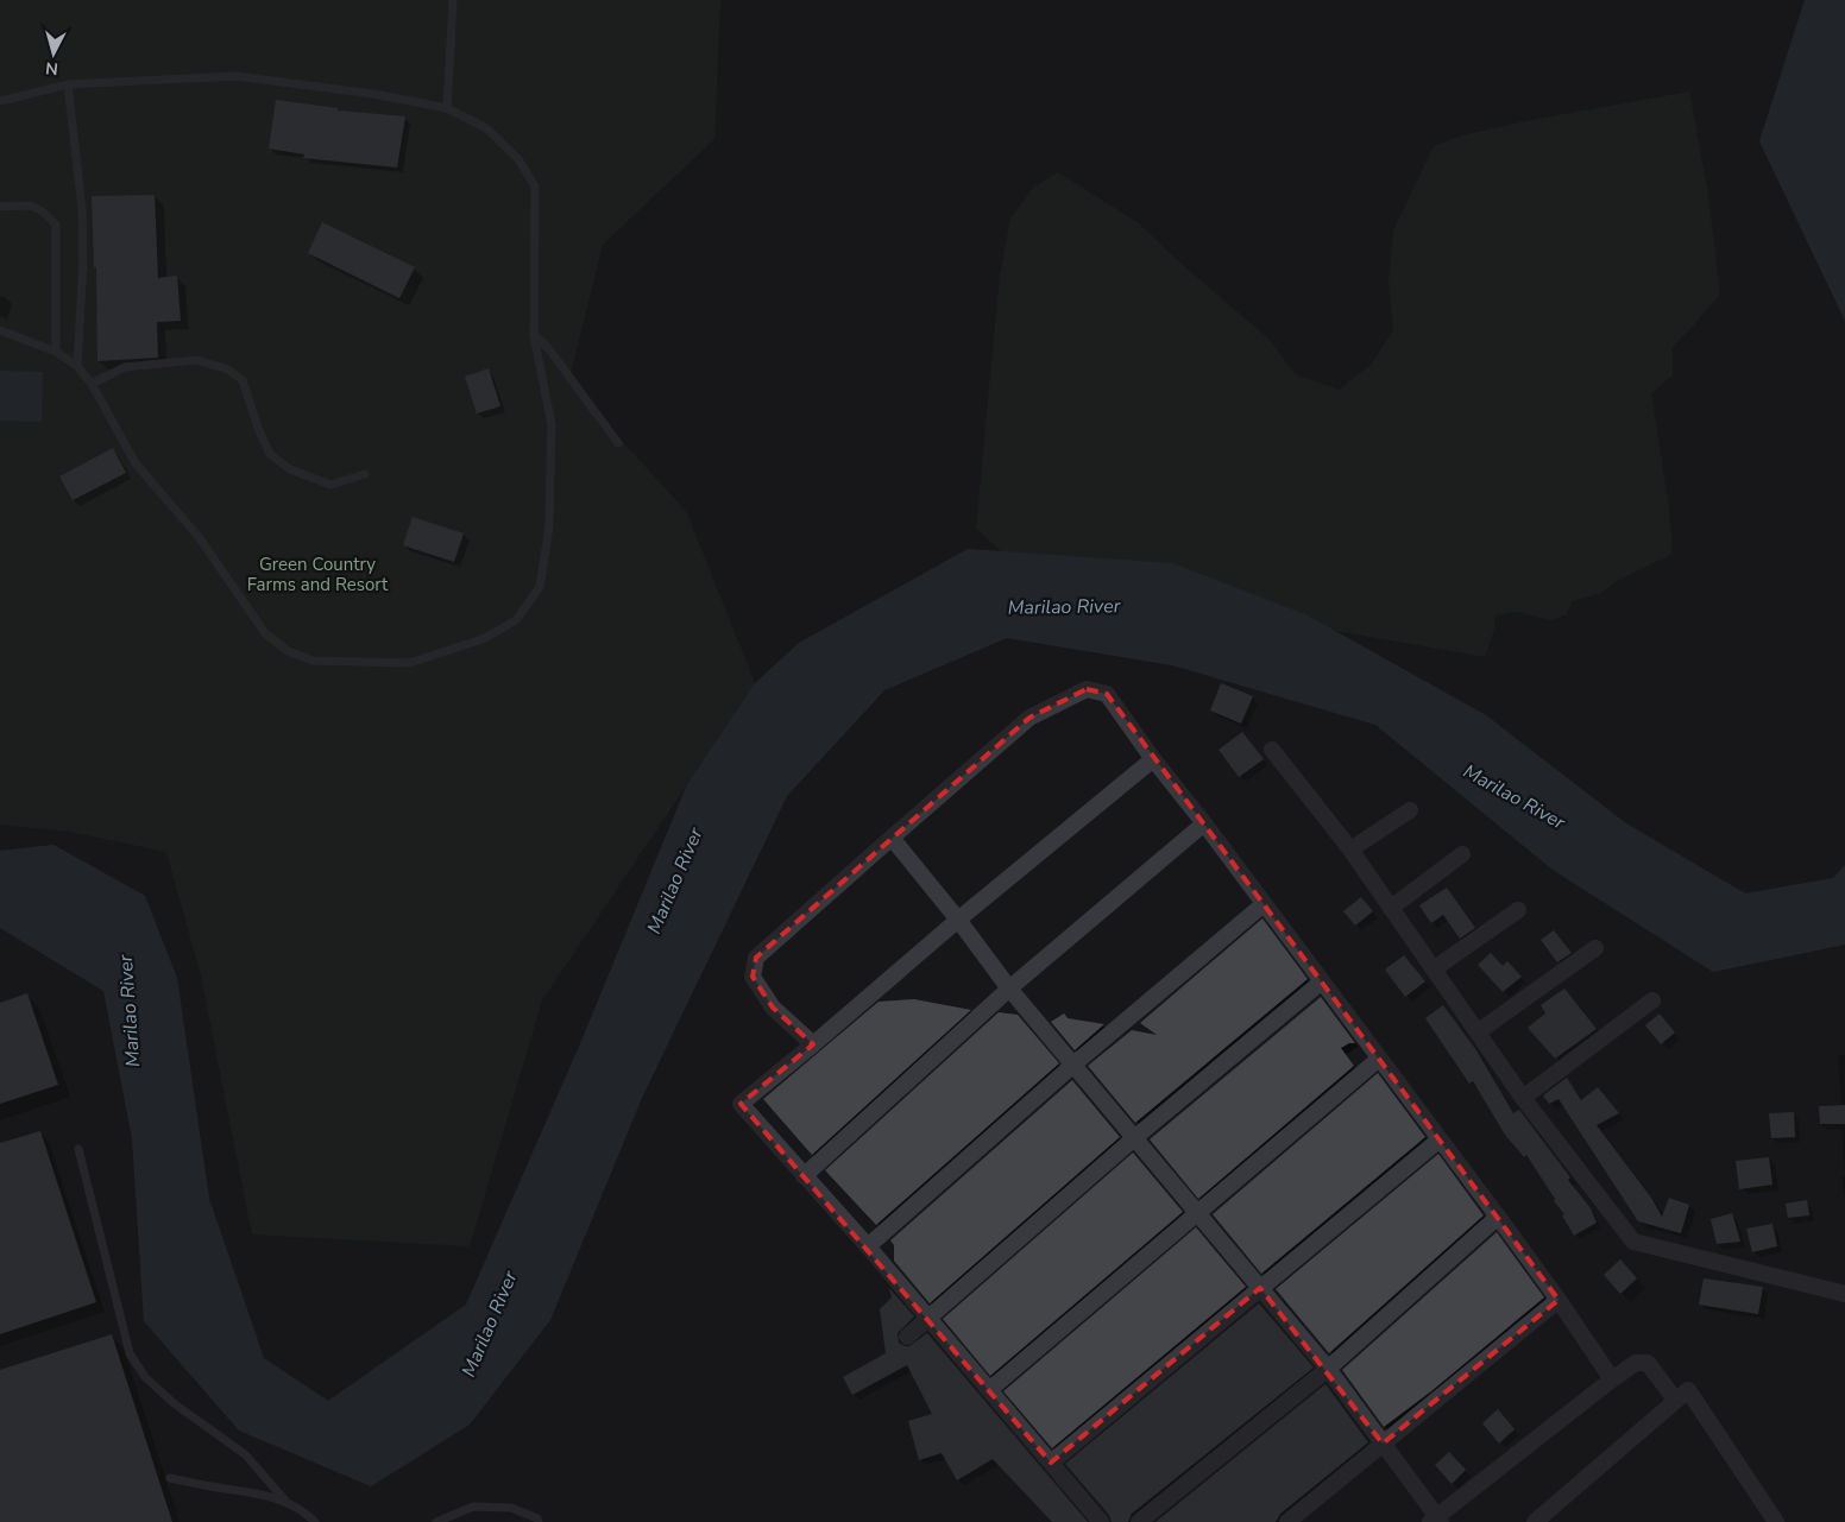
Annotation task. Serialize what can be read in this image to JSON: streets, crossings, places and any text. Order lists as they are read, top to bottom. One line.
{"water":["Marilao River"],"parks":["Green Country Farms and Resort"],"north":"bottom"}
